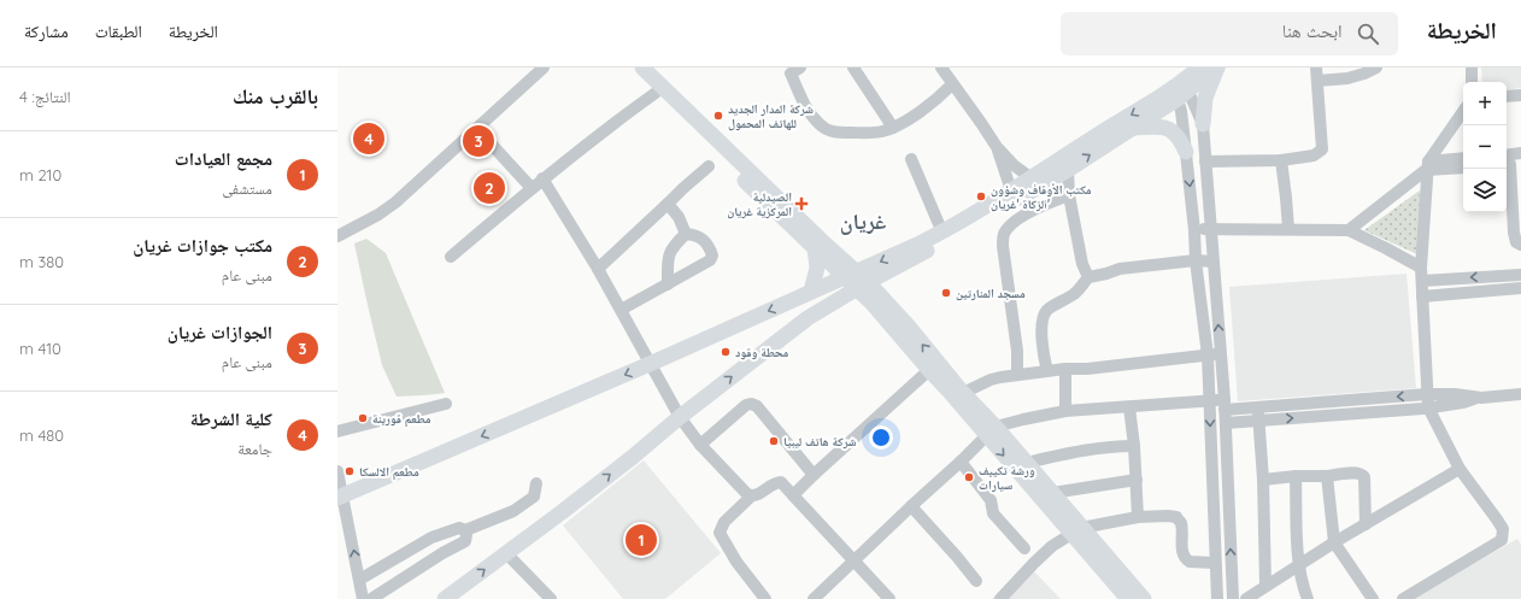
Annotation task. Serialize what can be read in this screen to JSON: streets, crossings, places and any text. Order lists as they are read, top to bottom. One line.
{"districts":["غريان"],"places":{"other":["شركة المدار الجديد للهاتف المحمول","مكتب الأوقاف وشؤون الزكاة 'غريان'","مسجد المنارتين","محطة وقود","مطعم قورينة","شركة هاتف ليبيا","مطعم الالسكا","ورشة تكييف سيارات"],"health":["الصيدلية المركزية غريان"]},"page":{"header":"الخريطة","search":"ابحث هنا","nav":["الخريطة","الطبقات","مشاركة"],"heading":["بالقرب منك","النتائج: 4"],"map_buttons":["+","−"],"pins":["4","3","2","1"],"list":[{"mark":"1","name":"مجمع العيادات","note":"مستشفى","value":"210 m"},{"mark":"2","name":"مكتب جوازات غريان","note":"مبنى عام","value":"380 m"},{"mark":"3","name":"الجوازات غريان","note":"مبنى عام","value":"410 m"},{"mark":"4","name":"كلية الشرطة","note":"جامعة","value":"480 m"}]}}
